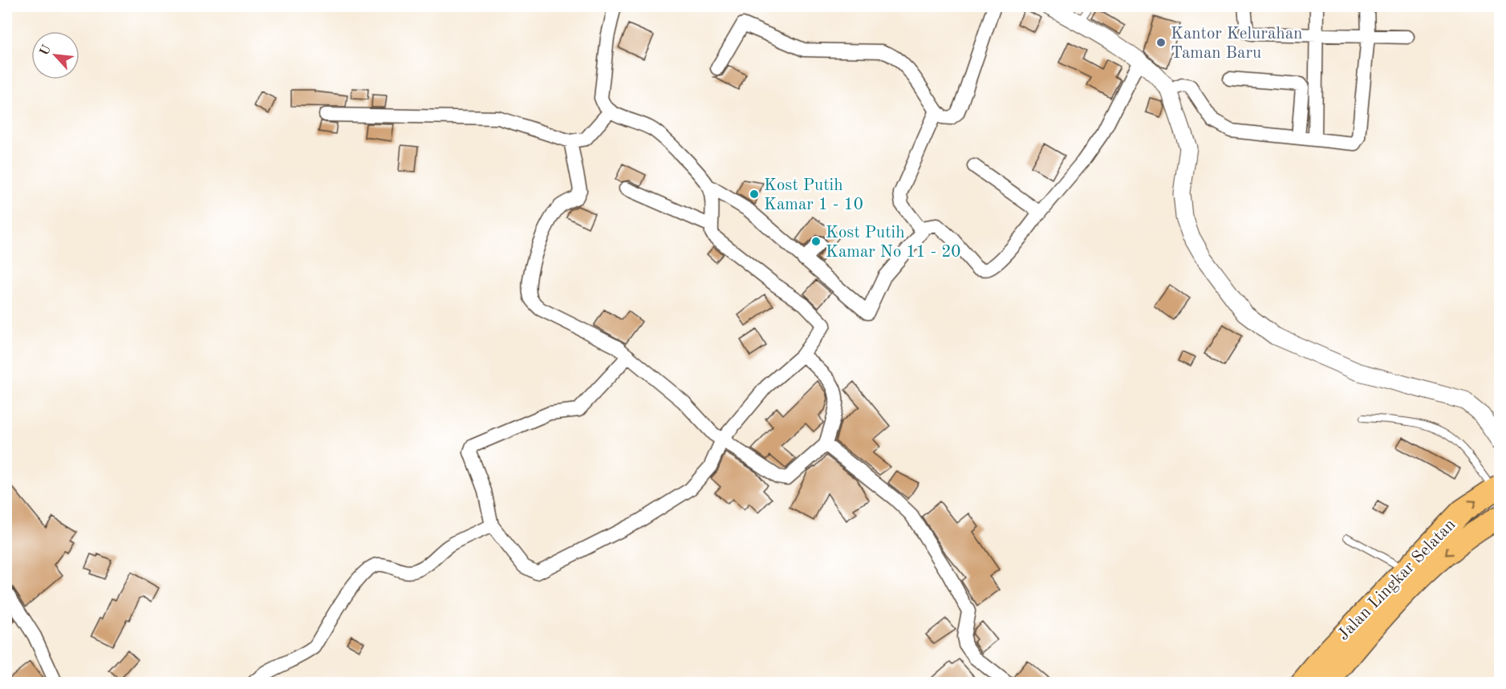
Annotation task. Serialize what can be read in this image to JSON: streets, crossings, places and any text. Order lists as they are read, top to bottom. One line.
{"streets":{"highway":["Jalan Lingkar Selatan"]},"places":["Kantor Kelurahan Taman Baru","Kost Putih Kamar 1 - 10","Kost Putih Kamar No 11 - 20"],"north":"top left"}
